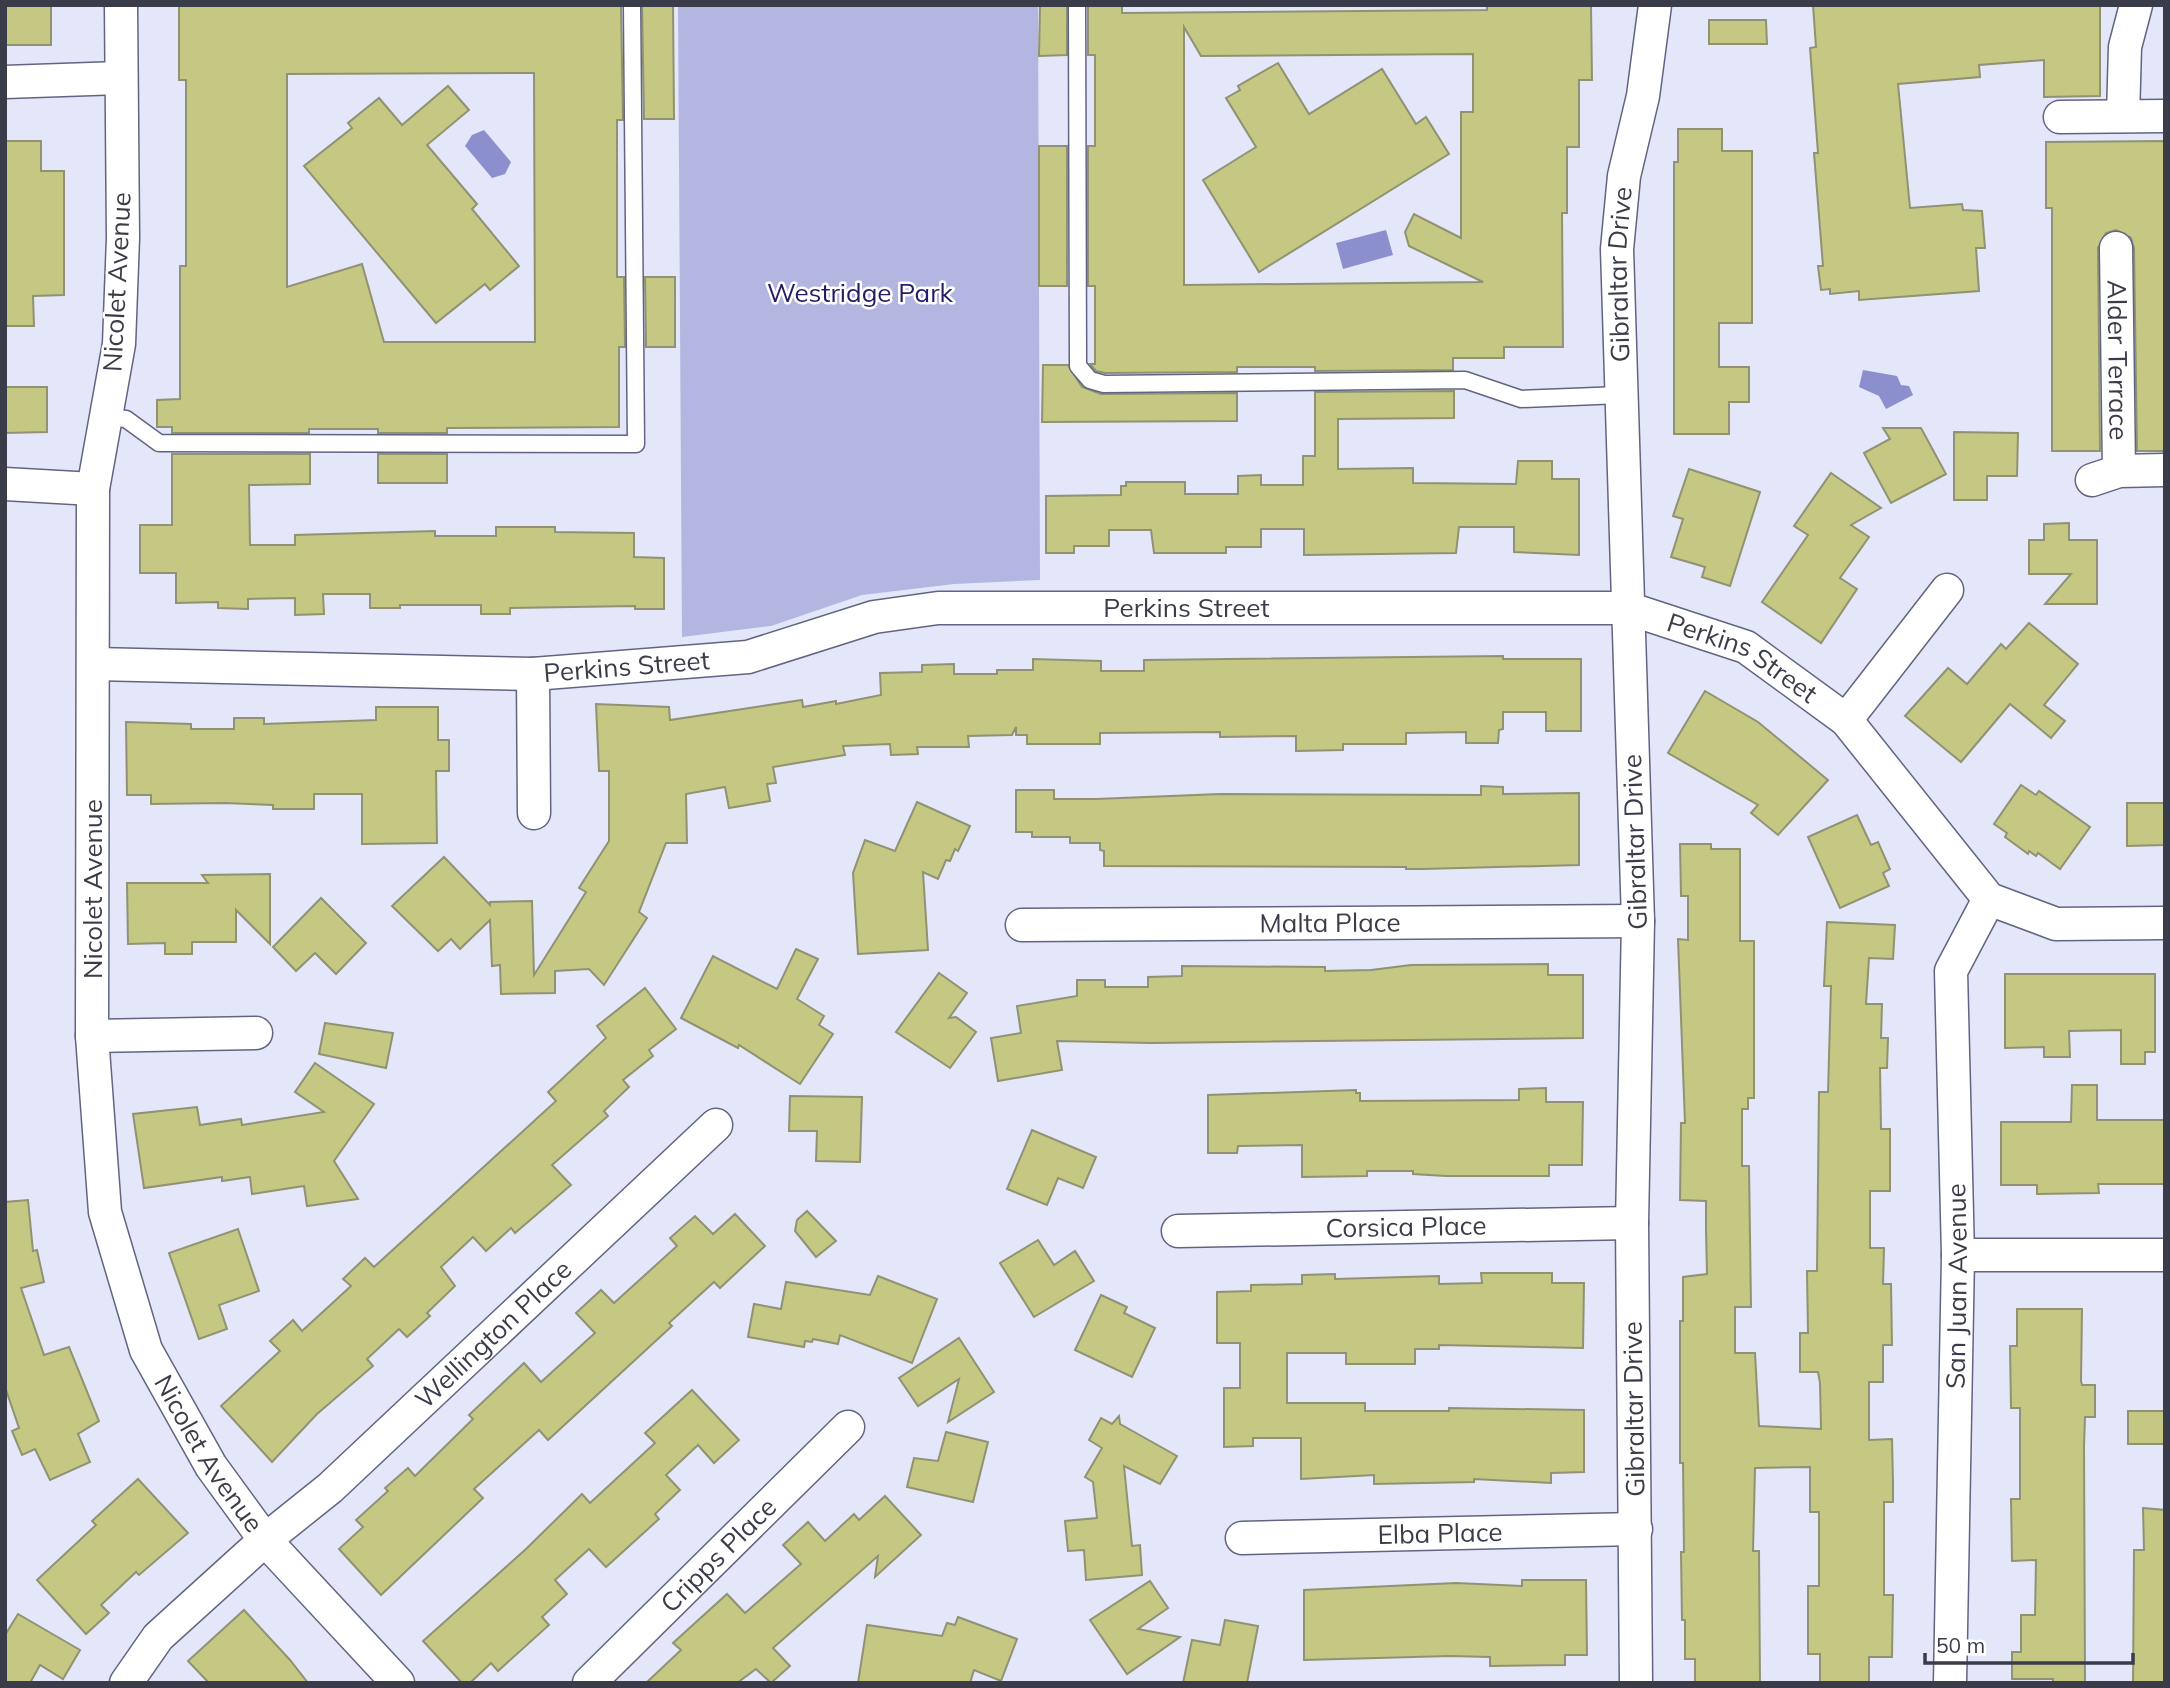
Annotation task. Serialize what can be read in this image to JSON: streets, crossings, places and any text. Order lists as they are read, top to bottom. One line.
{"streets":{"street":["Gibraltar Drive","Nicolet Avenue","Alder Terrace","Perkins Street","Malta Place","Corsica Place","San Juan Avenue","Wellington Place","Elba Place","Cripps Place"]},"crossings":[["Gibraltar Drive","Perkins Street"],["Gibraltar Drive","Malta Place"],["Gibraltar Drive","Corsica Place"],["Gibraltar Drive","Elba Place"],["Nicolet Avenue","Perkins Street"],["Nicolet Avenue","Wellington Place"],["Perkins Street","San Juan Avenue"]],"parks":["Westridge Park"],"scale_bar":"50 m"}
